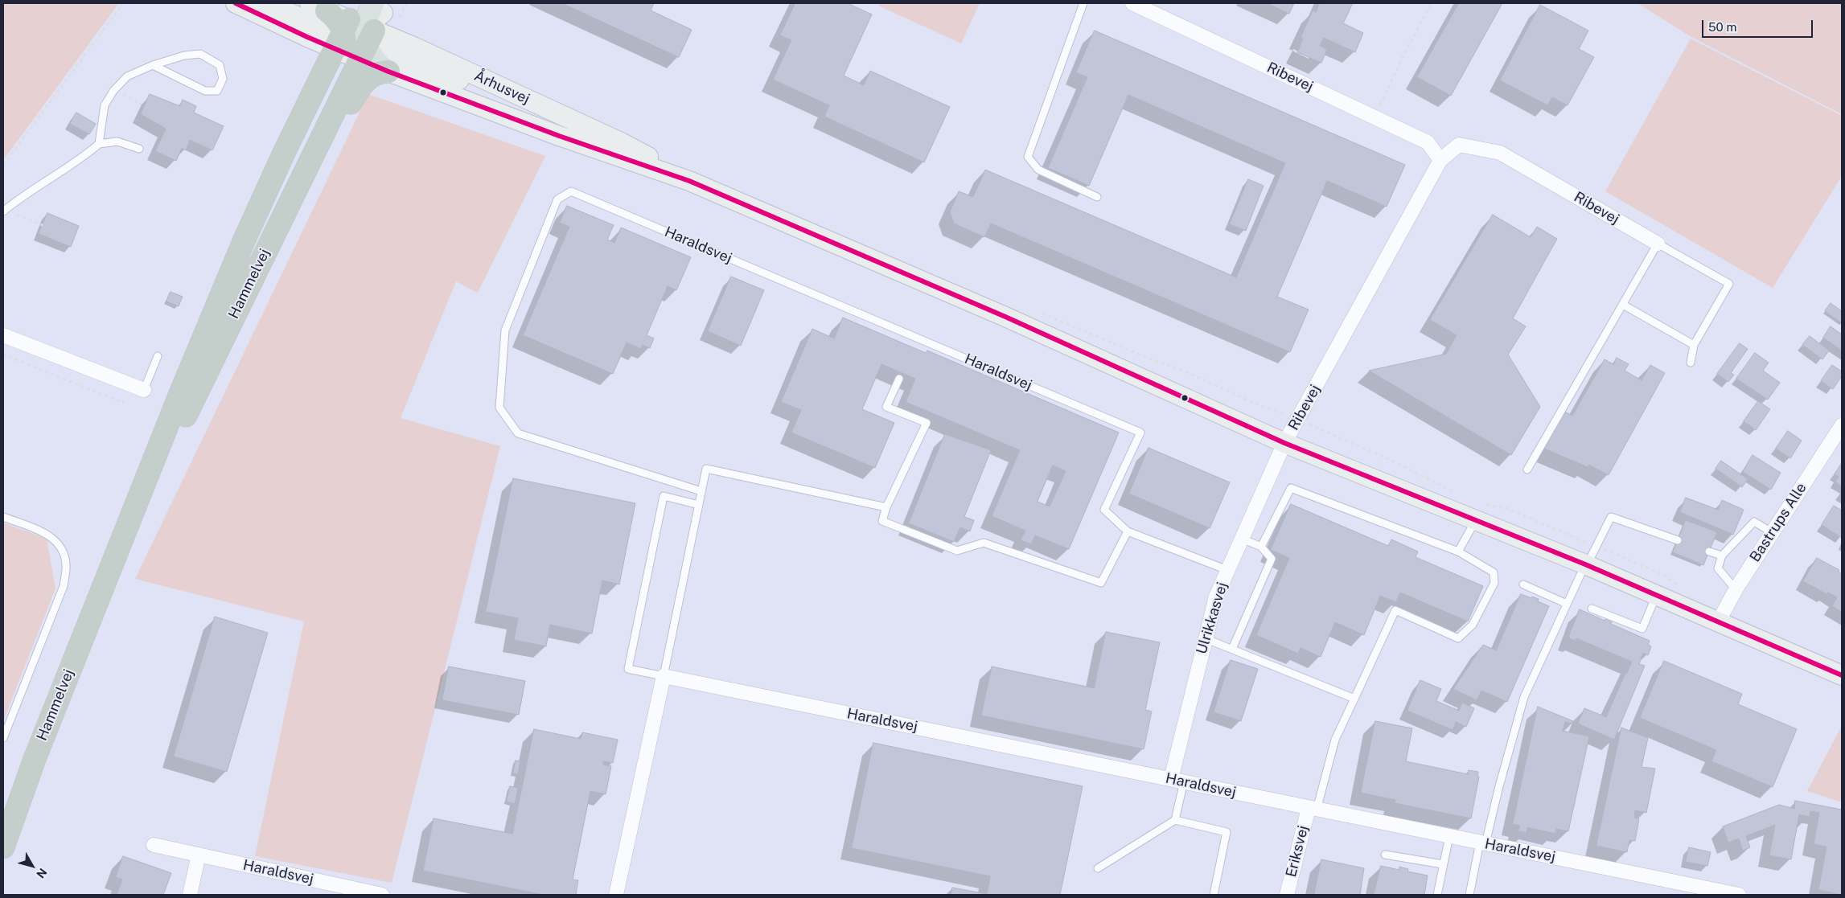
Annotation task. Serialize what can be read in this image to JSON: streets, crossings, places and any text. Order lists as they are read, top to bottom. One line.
{"streets":{"highway":["Hammelvej"],"main road":["Århusvej"],"street":["Ribevej","Haraldsvej","Bastrups Alle","Ulrikkasvej","Eriksvej"]},"crossings":[["Ribevej","Århusvej"],["Ribevej","Ulrikkasvej"],["Århusvej","Hammelvej"],["Århusvej","Bastrups Alle"],["Århusvej","Ulrikkasvej"],["Haraldsvej","Ulrikkasvej"],["Haraldsvej","Eriksvej"]],"scale_bar":"50 m","north":"bottom right"}
